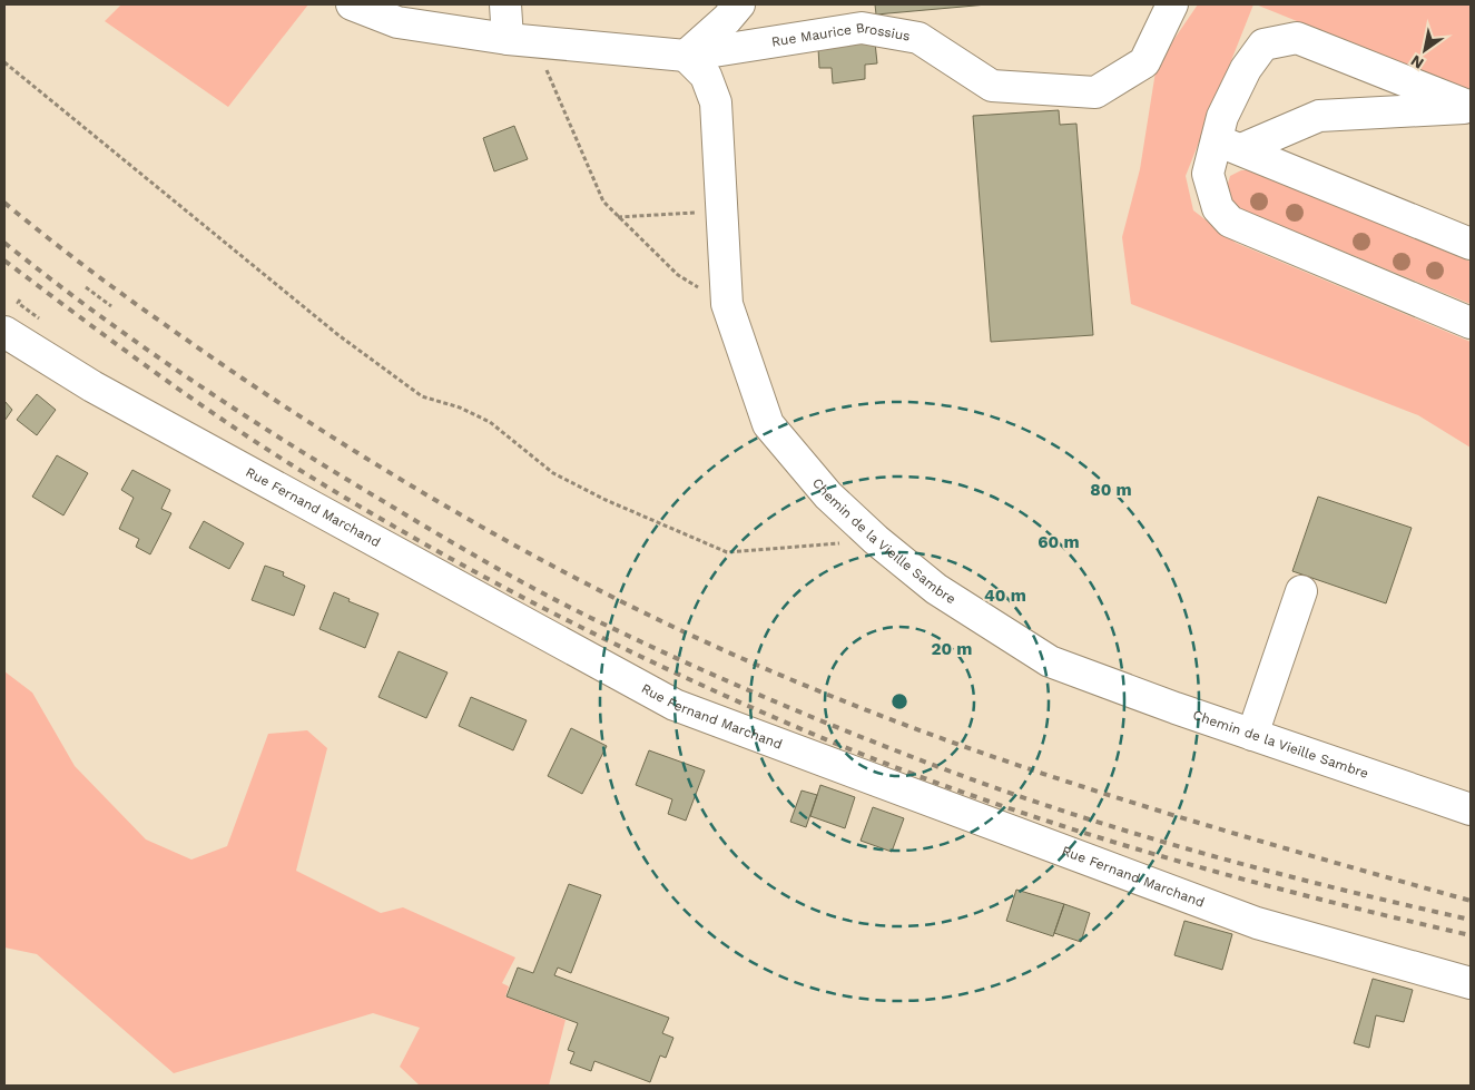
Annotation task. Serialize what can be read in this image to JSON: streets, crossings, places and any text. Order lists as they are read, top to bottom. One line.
{"streets":{"street":["Rue Maurice Brossius","Rue Fernand Marchand","Chemin de la Vieille Sambre"]},"crossings":[["Rue Maurice Brossius","Chemin de la Vieille Sambre"]],"north":"bottom left","rings":["80 m","60 m","40 m","20 m"]}
